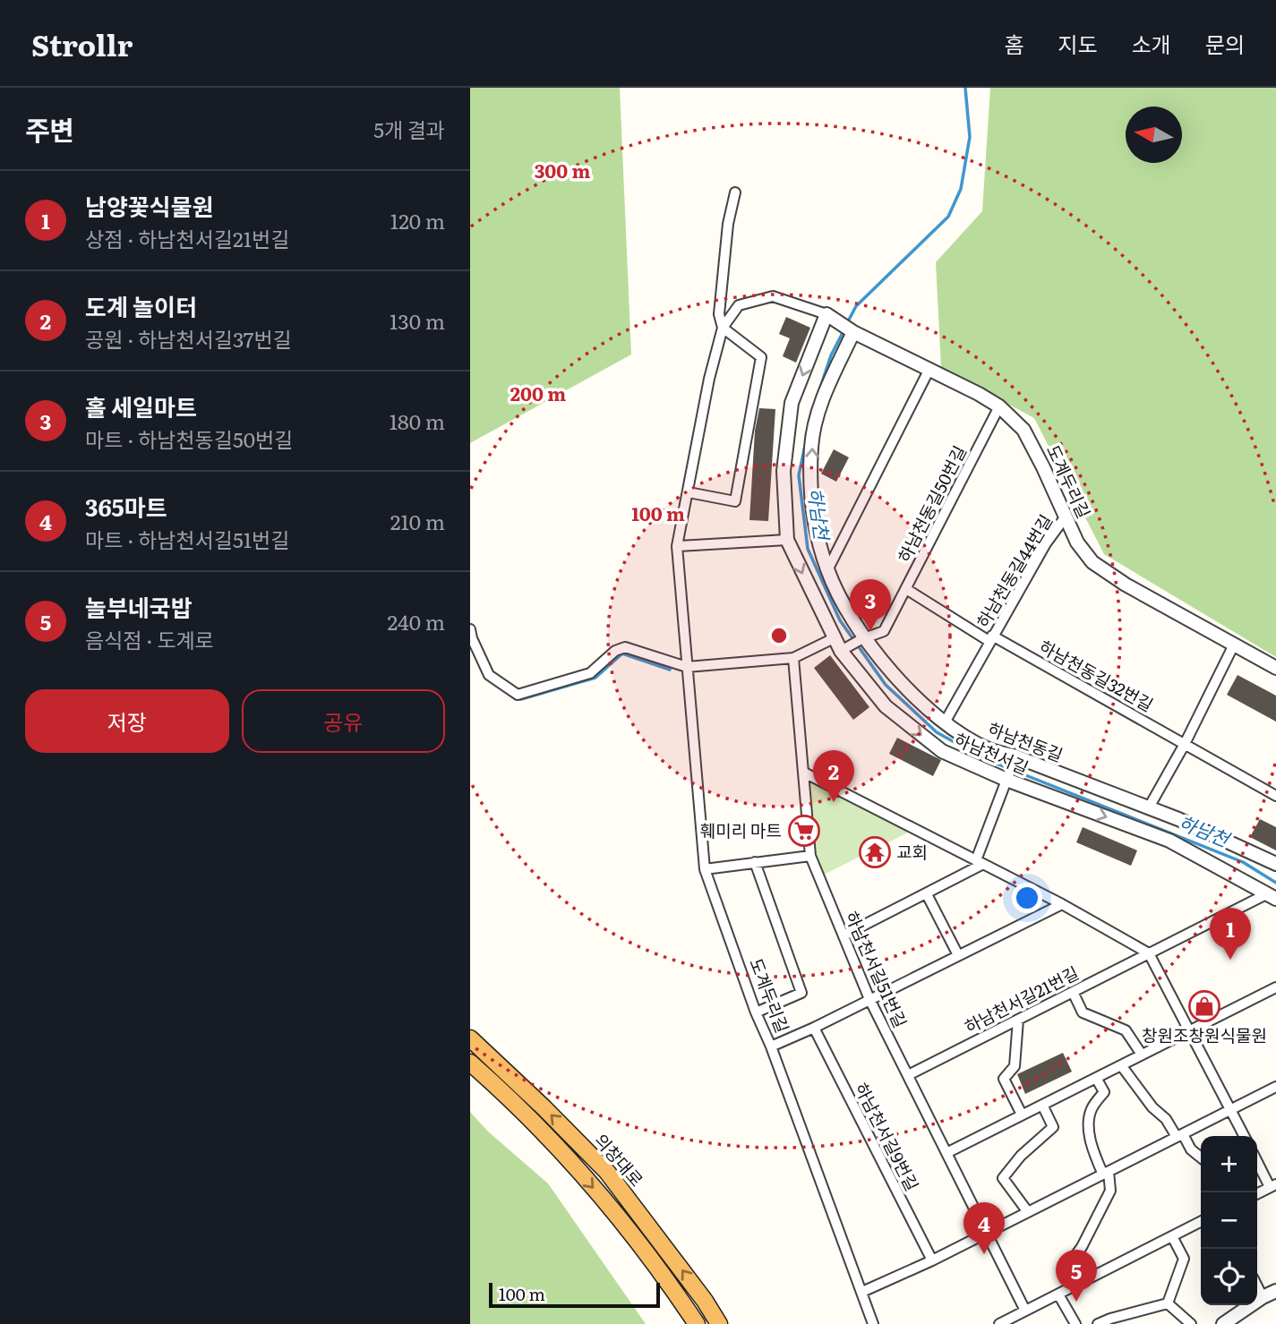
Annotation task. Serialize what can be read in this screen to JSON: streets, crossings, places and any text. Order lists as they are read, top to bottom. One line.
{"streets":{"highway":["의창대로"],"street":["도계두리길","하남천동길50번길","하남천동길44번길","하남천동길32번길","하남천동길","하남천서길","하남천서길51번길","하남천서길21번길","하남천서길9번길"]},"crossings":[["도계두리길","하남천동길50번길"],["도계두리길","하남천동길44번길"],["도계두리길","하남천동길"],["도계두리길","하남천서길"],["하남천동길50번길","하남천동길44번길"],["하남천동길50번길","하남천동길"],["하남천동길50번길","하남천서길"],["하남천동길44번길","하남천동길32번길"],["하남천동길44번길","하남천동길"],["하남천서길","하남천서길21번길"],["하남천서길51번길","하남천서길21번길"]],"water":["하남천"],"places":{"supermarket":["훼미리 마트"],"temple":["교회"],"shop":["창원조창원식물원"]},"scale_bar":"100 m","north":"left","page":{"header":"Strollr","nav":["홈","지도","소개","문의"],"heading":["주변","5개 결과"],"list":[{"mark":"1","name":"남양꽃식물원","note":"상점 · 하남천서길21번길","value":"120 m"},{"mark":"2","name":"도계 놀이터","note":"공원 · 하남천서길37번길","value":"130 m"},{"mark":"3","name":"홀 세일마트","note":"마트 · 하남천동길50번길","value":"180 m"},{"mark":"4","name":"365마트","note":"마트 · 하남천서길51번길","value":"210 m"},{"mark":"5","name":"놀부네국밥","note":"음식점 · 도계로","value":"240 m"}],"pins":["3","2","1","4","5"],"buttons":["저장","공유"],"map_buttons":["+","−"],"scale":"100 m"},"rings":["300 m","200 m","100 m"]}
